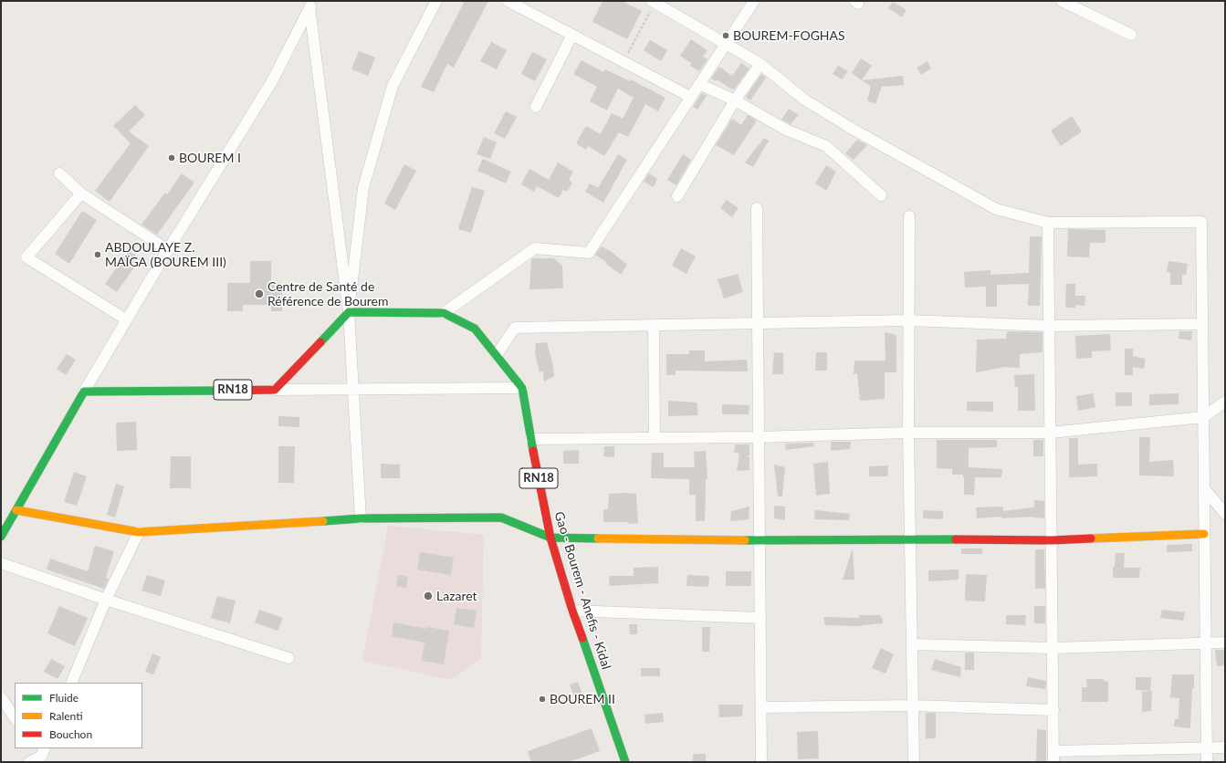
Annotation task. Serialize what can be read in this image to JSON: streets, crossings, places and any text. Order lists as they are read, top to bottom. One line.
{"streets":{"street":["RN18","Gao - Bourem - Anefis - Kidal"]},"places":["BOUREM-FOGHAS","BOUREM I","ABDOULAYE Z. MAÏGA (BOUREM III)","Centre de Santé de Référence de Bourem","Lazaret","BOUREM II"],"legend":["Fluide","Ralenti","Bouchon"]}
